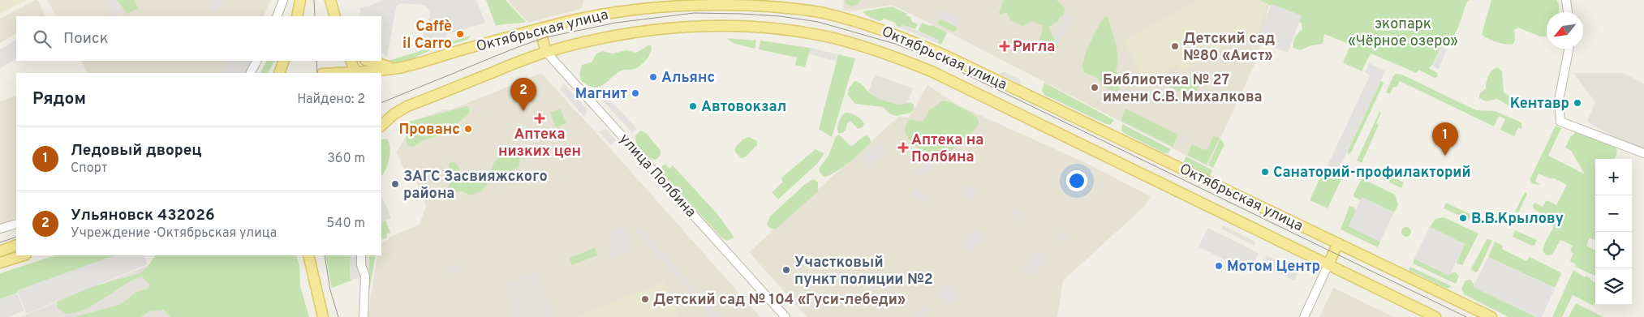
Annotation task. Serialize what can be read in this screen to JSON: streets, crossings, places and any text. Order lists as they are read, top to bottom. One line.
{"streets":{"main road":["Октябрьская улица","улица Полбина"]},"crossings":[["Октябрьская улица","улица Полбина"]],"parks":["экопарк «Чёрное озеро»"],"places":{"other":["Caffè il Carro","Детский сад №80 «Аист»","Альянс","Библиотека № 27 имени С.В. Михалкова","Магнит","Кентавр","Автовокзал","Прованс","Санаторий-профилакторий","ЗАГС Засвияжского района","В.В.Крылову","Мотом Центр","Участковый пункт полиции №2","Детский сад № 104 «Гуси-лебеди»"],"health":["Ригла","Аптека низких цен","Аптека на Полбина"]},"north":"bottom left","page":{"search":"Поиск","heading":["Рядом","Найдено: 2"],"pins":["2","1"],"list":[{"mark":"1","name":"Ледовый дворец","note":"Спорт","value":"360 m"},{"mark":"2","name":"Ульяновск 432026","note":"Учреждение · Октябрьская улица","value":"540 m"}],"map_buttons":["+","−"]}}
